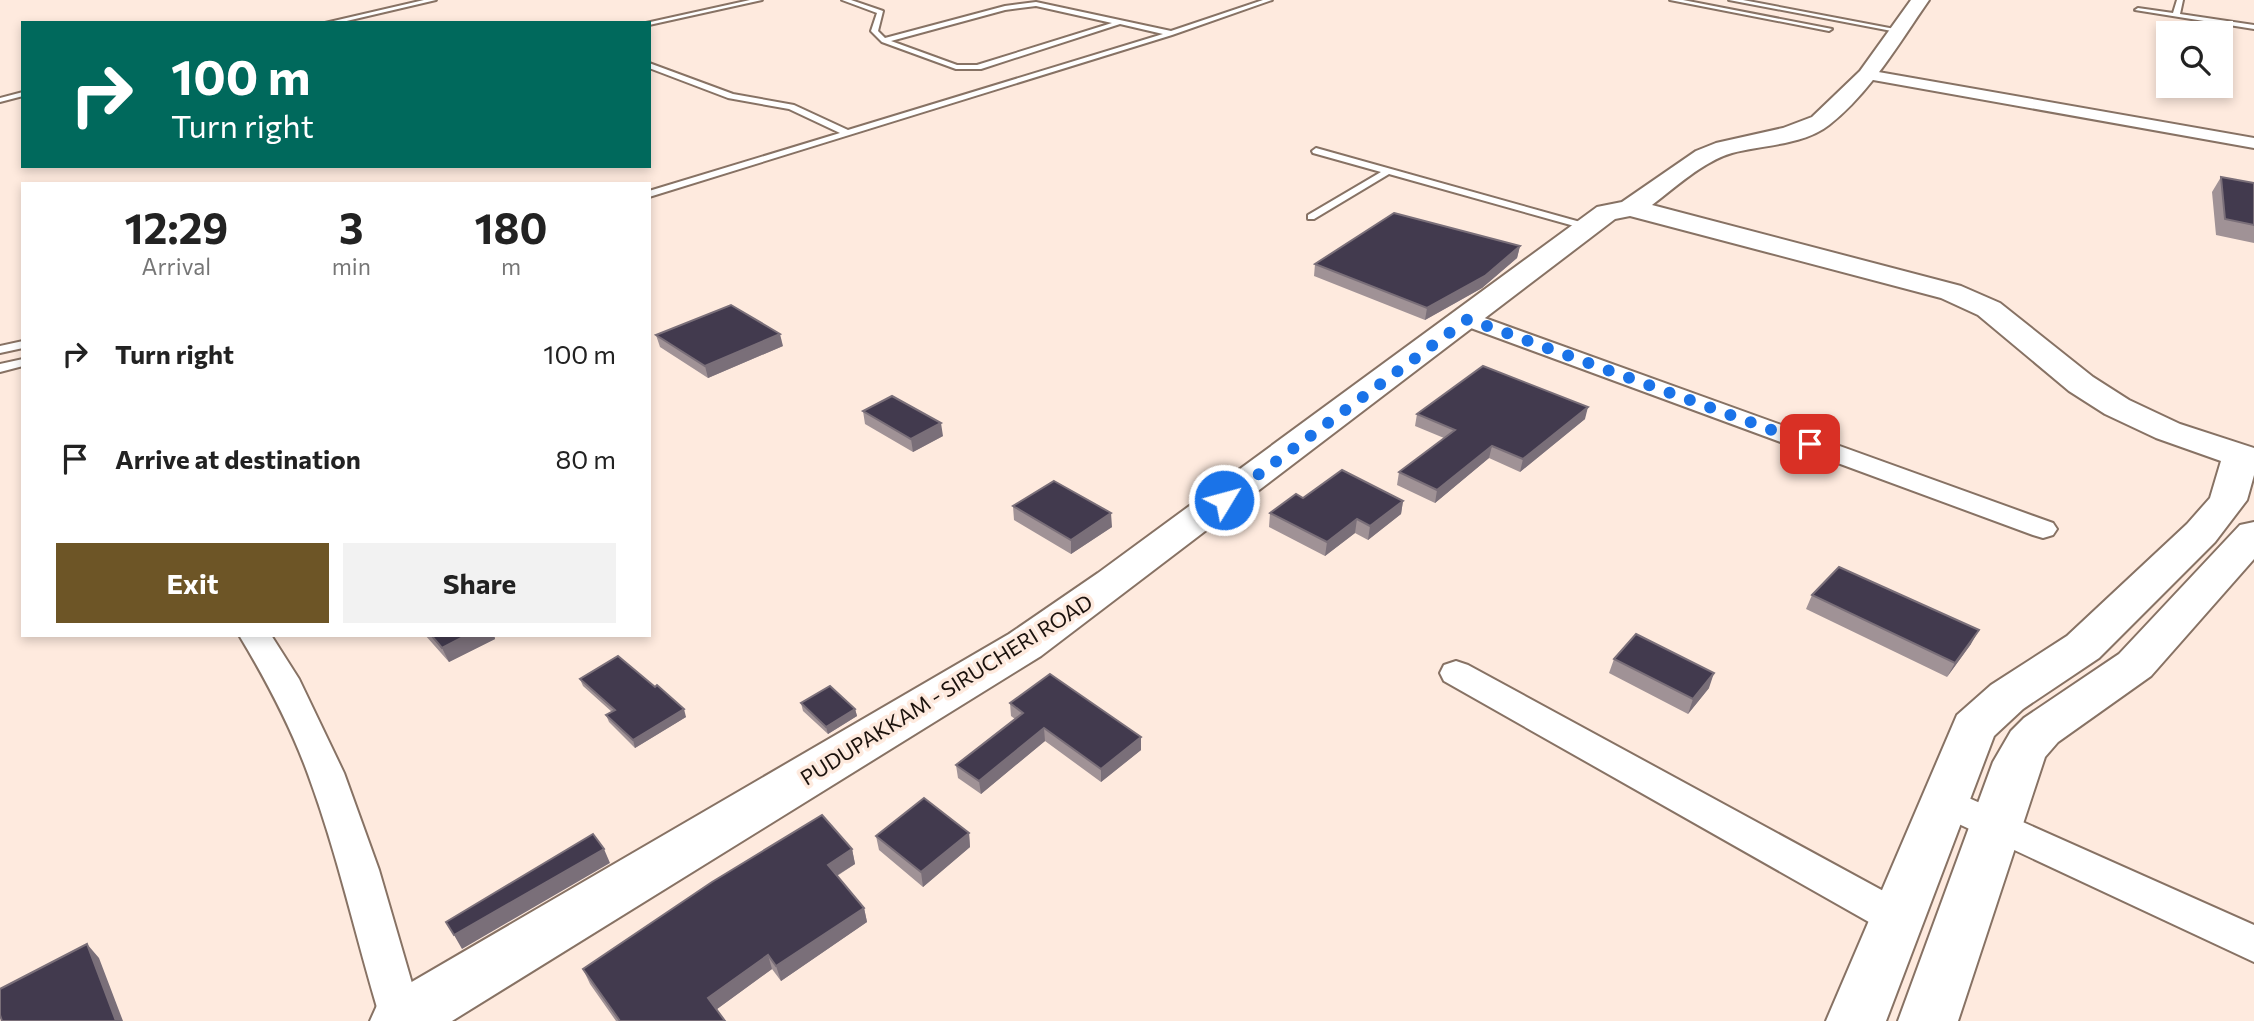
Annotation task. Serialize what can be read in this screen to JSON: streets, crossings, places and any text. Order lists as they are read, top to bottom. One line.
{"streets":{"street":["PUDUPAKKAM - SIRUCHERI ROAD"]},"page":{"turn":["100 m","Turn right"],"eta":["12:29","Arrival","3","min","180","m"],"list":[{"name":"Turn right","value":"100 m"},{"name":"Arrive at destination","value":"80 m"}],"buttons":["Exit","Share"]}}
